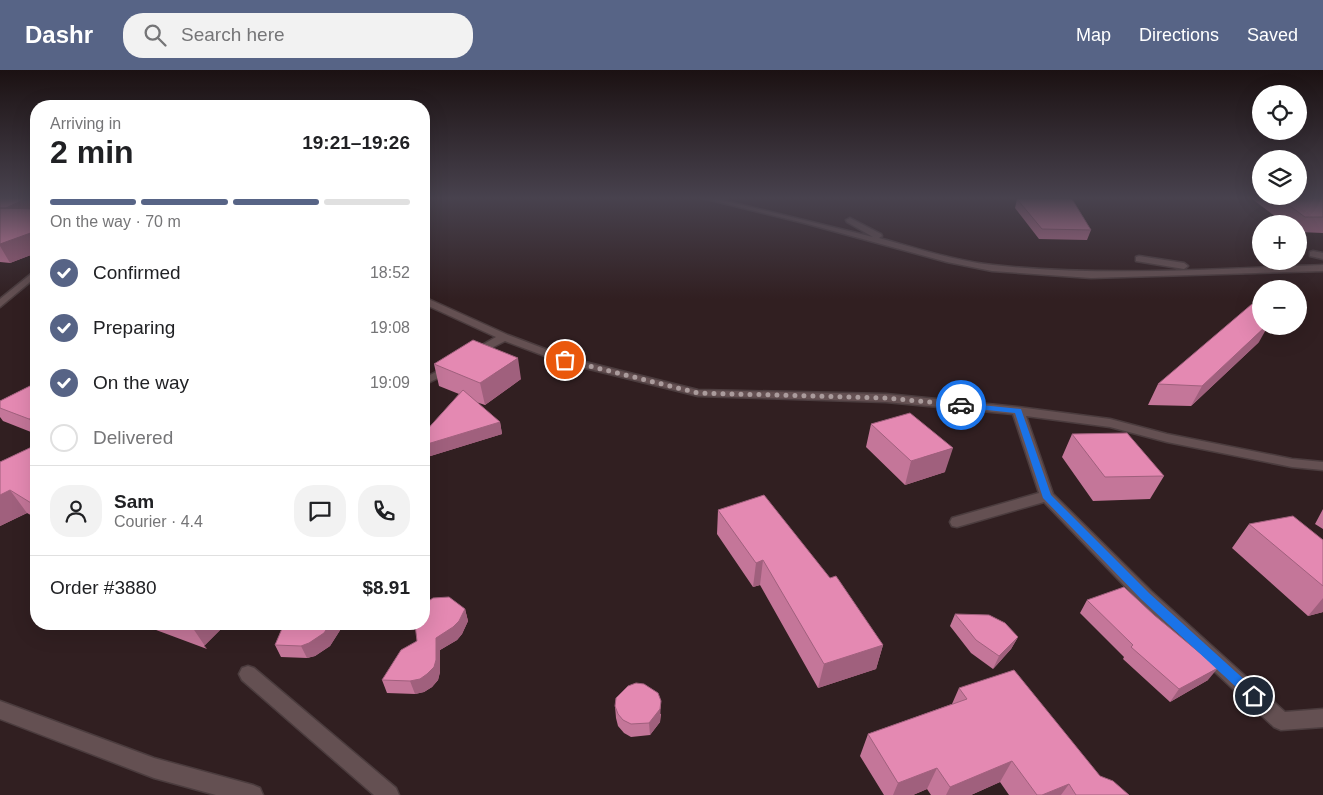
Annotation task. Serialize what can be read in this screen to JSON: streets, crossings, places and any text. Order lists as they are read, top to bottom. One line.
{"page":{"header":"Dashr","search":"Search here","nav":["Map","Directions","Saved"],"map_buttons":["+","−"],"heading":["2 min","Arriving in","19:21–19:26"],"panel":["Sam","Courier · 4.4","Order #3880","$8.91"],"bar":"On the way · 70 m","list":[["Confirmed","18:52"],["Preparing","19:08"],["On the way","19:09"],"Delivered"]}}
